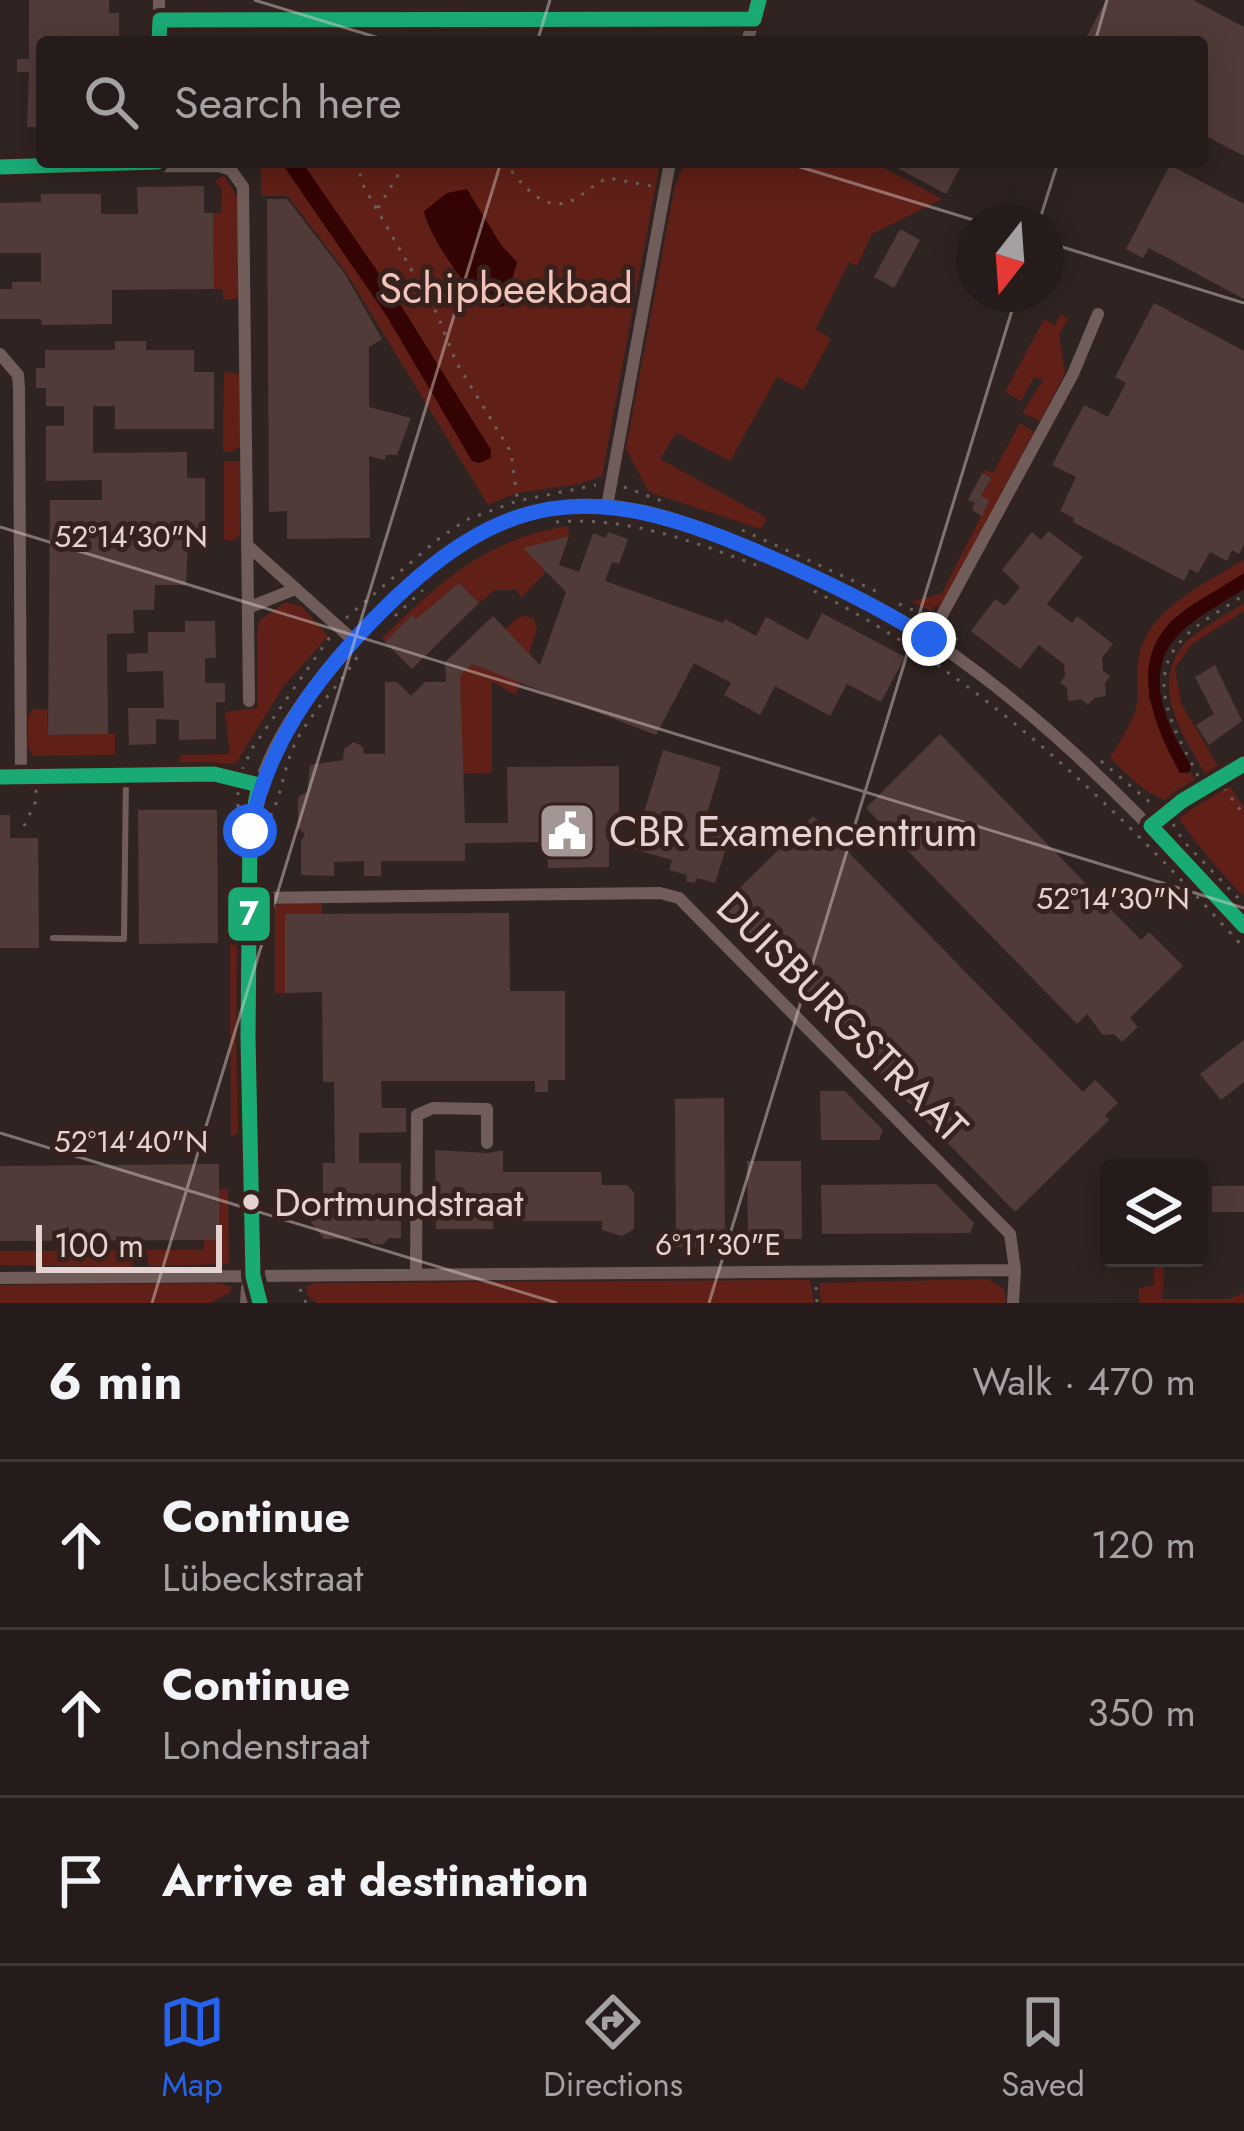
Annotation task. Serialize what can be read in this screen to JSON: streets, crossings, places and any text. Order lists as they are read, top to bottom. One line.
{"streets":{"street":["DUISBURGSTRAAT"]},"parks":["Schipbeekbad"],"places":{"public building":["CBR Examencentrum"],"other":["Dortmundstraat"]},"lines":["transit line 7"],"scale_bar":"100 m","north":"bottom","page":{"search":"Search here","scale":"100 m","heading":["6 min","Walk · 470 m"],"list":[["Continue","Lübeckstraat","120 m"],["Continue","Londenstraat","350 m"],"Arrive at destination"],"nav":["Map","Directions","Saved"]},"coordinates":["52°14'30\"N","52°14'40\"N","6°11'30\"E"]}
